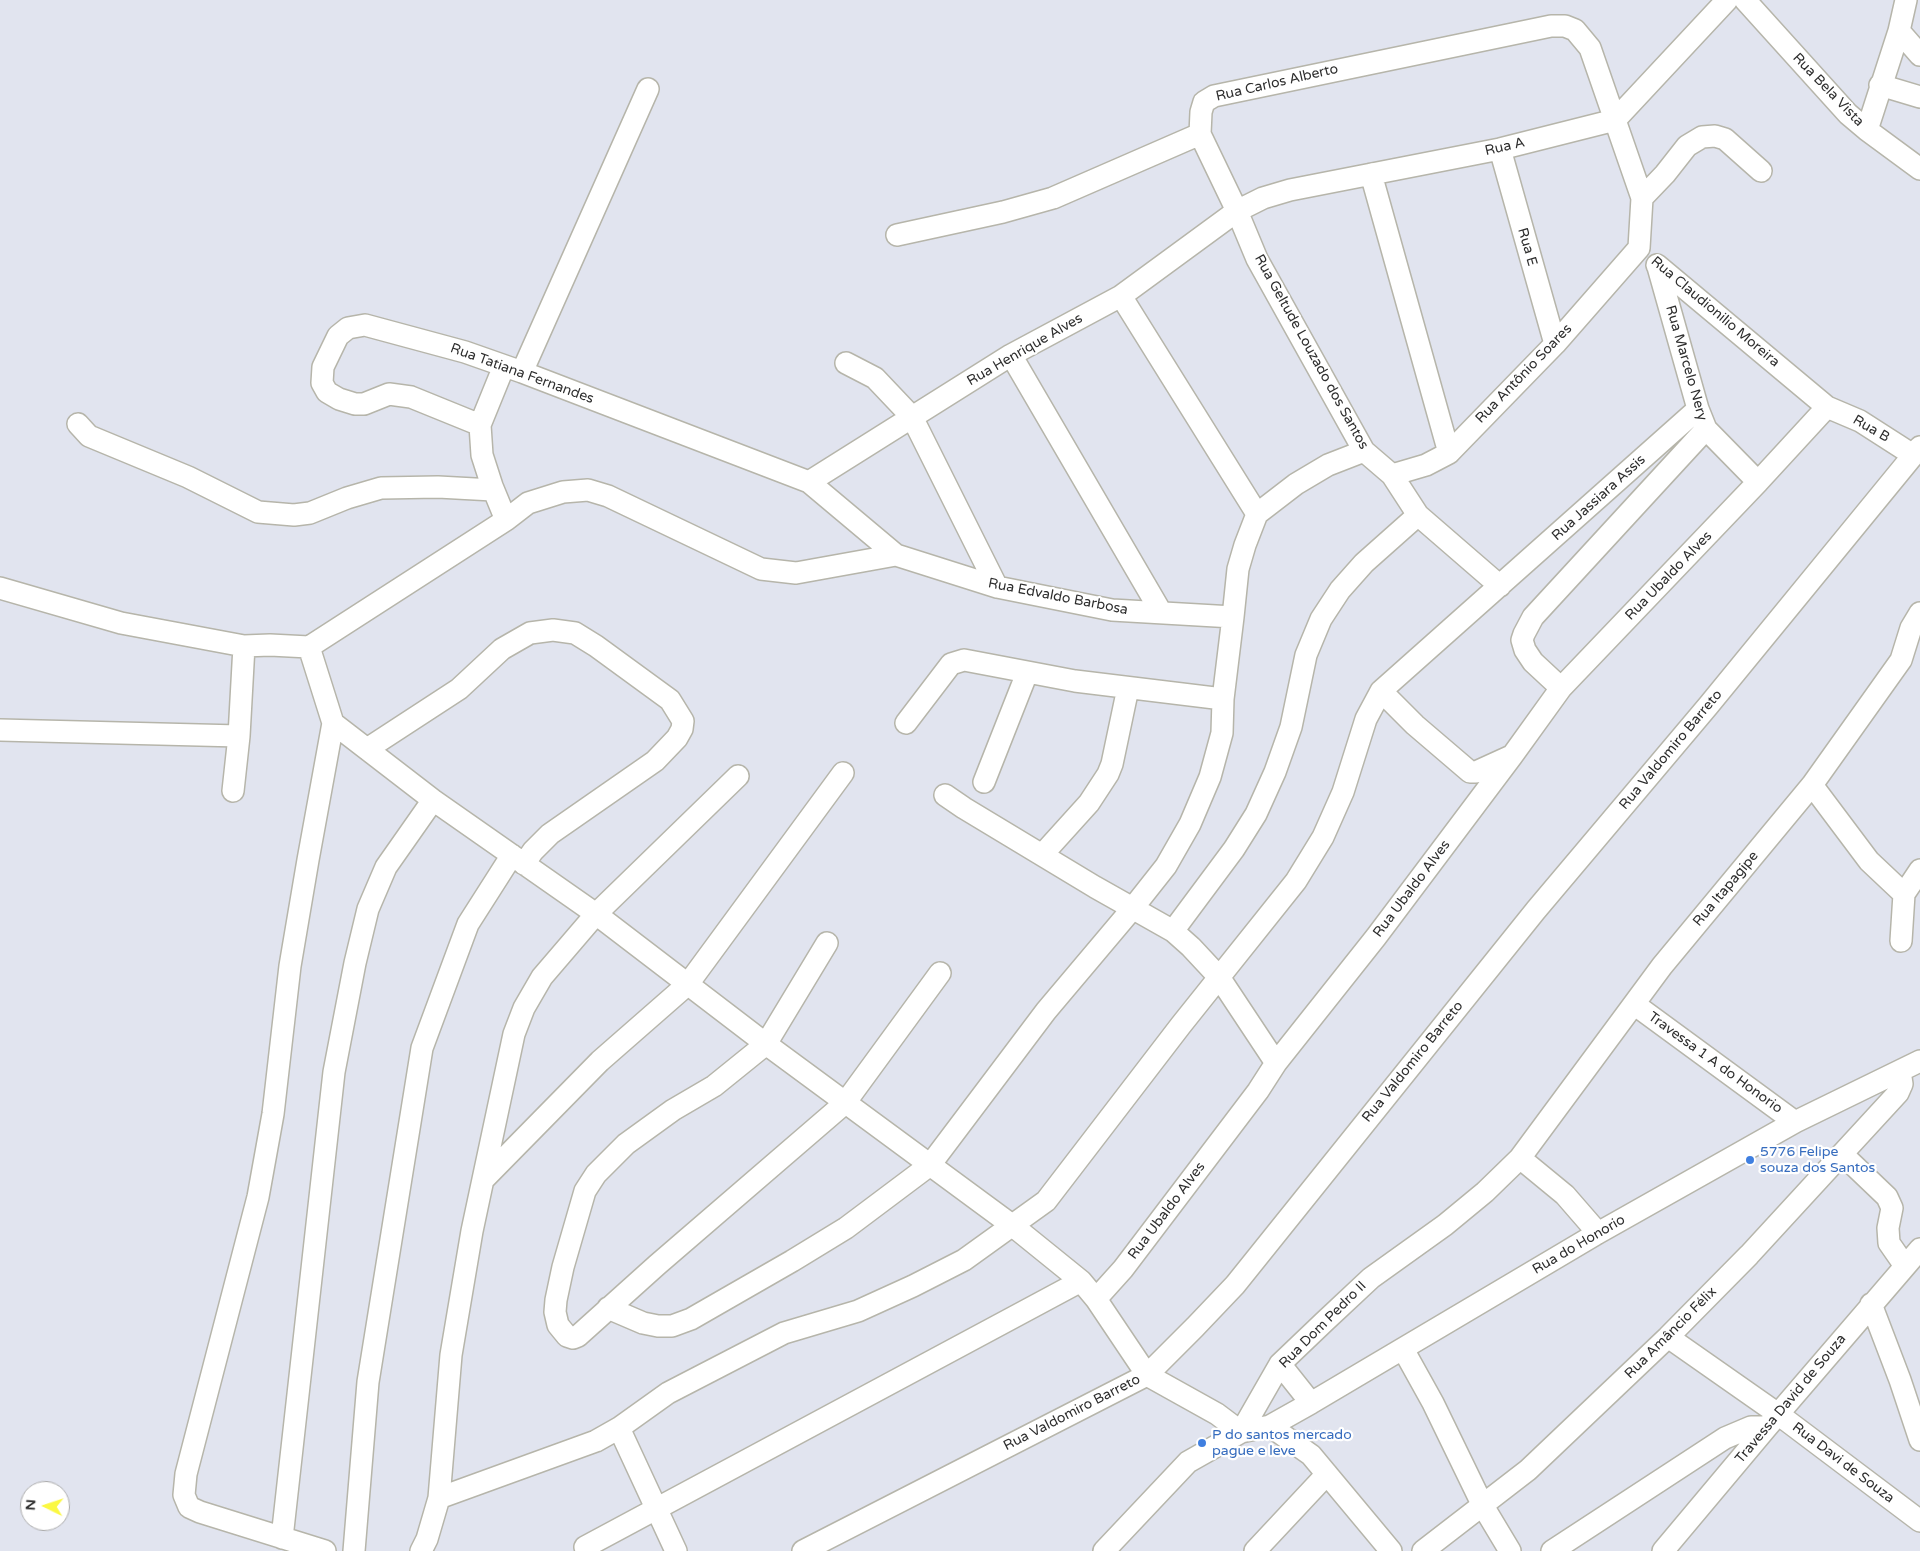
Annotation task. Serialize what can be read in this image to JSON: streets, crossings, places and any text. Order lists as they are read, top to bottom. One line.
{"streets":{"street":["Rua Carlos Alberto","Rua Bela Vista","Rua A","Rua E","Rua Claudionilio Moreira","Rua Henrique Alves","Rua Geltude Louzado dos Santos","Rua Marcelo Nery","Rua Tatiana Fernandes","Rua Antônio Soares","Rua B","Rua Jassiara Assis","Rua Ubaldo Alves","Rua Edvaldo Barbosa","Rua Valdomiro Barreto","Rua Itapagipe","Travessa 1 A do Honorio","Rua do Honorio","Rua Dom Pedro II","Rua Amâncio Félix","Travessa David de Souza","Rua Davi de Souza"]},"crossings":[["Rua Carlos Alberto","Rua Claudionilio Moreira"],["Rua Carlos Alberto","Rua Geltude Louzado dos Santos"],["Rua A","Rua E"],["Rua A","Rua Claudionilio Moreira"],["Rua A","Rua Henrique Alves"],["Rua A","Rua Geltude Louzado dos Santos"],["Rua E","Rua Antônio Soares"],["Rua Claudionilio Moreira","Rua Marcelo Nery"],["Rua Claudionilio Moreira","Rua Antônio Soares"],["Rua Claudionilio Moreira","Rua B"],["Rua Claudionilio Moreira","Rua Ubaldo Alves"],["Rua Henrique Alves","Rua Geltude Louzado dos Santos"],["Rua Henrique Alves","Rua Tatiana Fernandes"],["Rua Geltude Louzado dos Santos","Rua Antônio Soares"],["Rua Geltude Louzado dos Santos","Rua Jassiara Assis"],["Rua Marcelo Nery","Rua Jassiara Assis"],["Rua Marcelo Nery","Rua Ubaldo Alves"],["Rua Tatiana Fernandes","Rua Edvaldo Barbosa"],["Rua B","Rua Ubaldo Alves"],["Rua B","Rua Valdomiro Barreto"],["Rua Itapagipe","Travessa 1 A do Honorio"],["Rua Itapagipe","Rua Dom Pedro II"],["Travessa 1 A do Honorio","Rua do Honorio"],["Rua do Honorio","Rua Dom Pedro II"],["Rua do Honorio","Rua Amâncio Félix"],["Rua Amâncio Félix","Rua Davi de Souza"],["Travessa David de Souza","Rua Davi de Souza"]],"places":["5776 Felipe souza dos Santos","P do santos mercado pague e leve"],"north":"left"}
